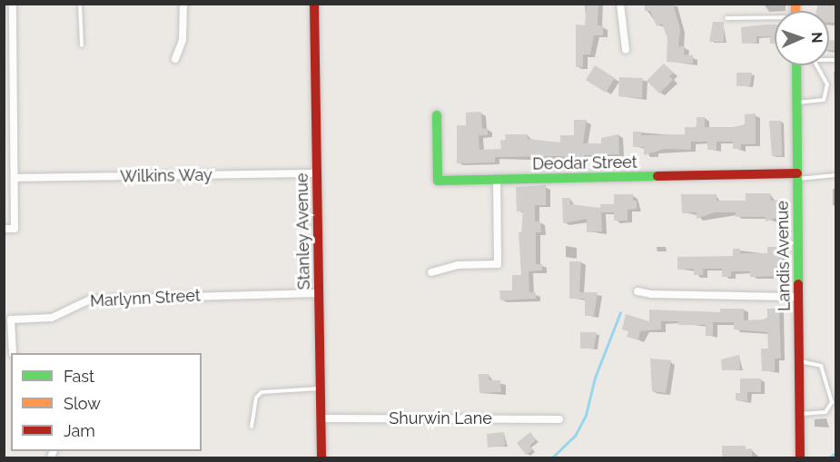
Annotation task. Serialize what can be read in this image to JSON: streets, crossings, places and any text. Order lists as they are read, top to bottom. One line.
{"streets":{"street":["Deodar Street","Wilkins Way","Stanley Avenue","Landis Avenue","Marlynn Street","Shurwin Lane"]},"crossings":[["Deodar Street","Landis Avenue"],["Wilkins Way","Stanley Avenue"],["Stanley Avenue","Marlynn Street"],["Stanley Avenue","Shurwin Lane"]],"legend":["Fast","Slow","Jam"],"north":"right"}
